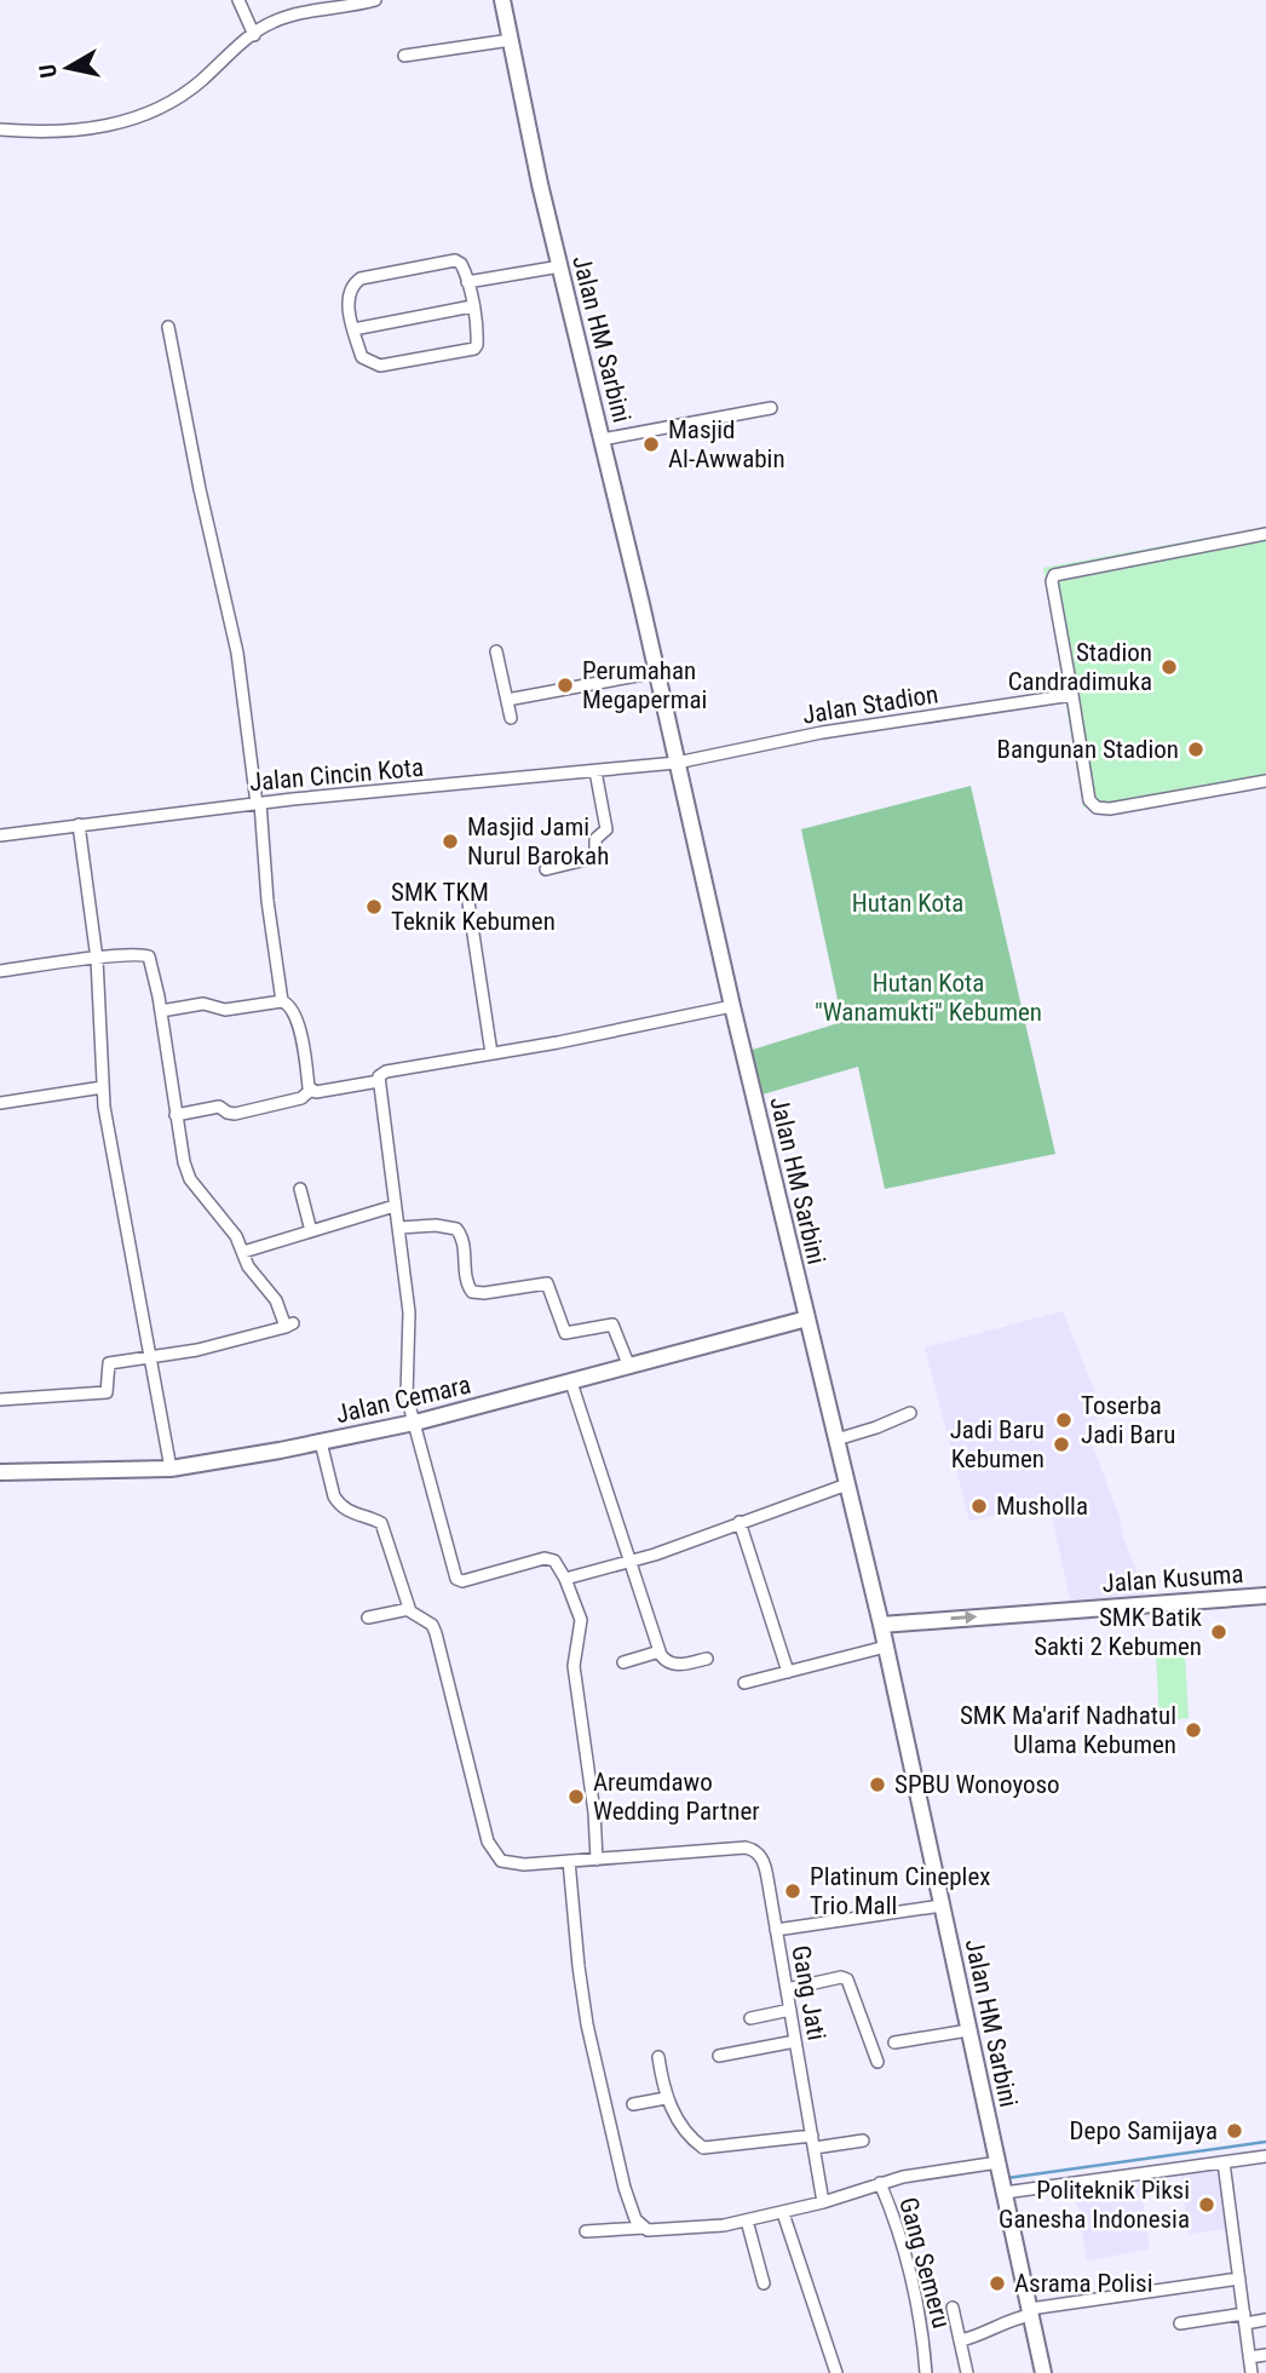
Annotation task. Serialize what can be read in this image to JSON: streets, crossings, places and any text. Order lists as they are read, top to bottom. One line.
{"streets":{"main road":["Jalan HM Sarbini","Jalan Cemara","Jalan Kusuma"],"street":["Jalan Stadion","Jalan Cincin Kota","Gang Jati","Gang Semeru"]},"crossings":[["Jalan HM Sarbini","Jalan Stadion"],["Jalan HM Sarbini","Jalan Cincin Kota"],["Jalan HM Sarbini","Jalan Cemara"],["Jalan HM Sarbini","Jalan Kusuma"],["Jalan HM Sarbini","Gang Semeru"],["Jalan Stadion","Jalan Cincin Kota"]],"one_way":["Jalan Kusuma"],"parks":["Hutan Kota","Hutan Kota \"Wanamukti\" Kebumen"],"places":["Masjid Al-Awwabin","Stadion Candradimuka","Perumahan Megapermai","Bangunan Stadion","Masjid Jami Nurul Barokah","SMK TKM Teknik Kebumen","Toserba Jadi Baru","Jadi Baru Kebumen","Musholla","SMK Batik Sakti 2 Kebumen","SMK Ma'arif Nadhatul Ulama Kebumen","SPBU Wonoyoso","Areumdawo Wedding Partner","Platinum Cineplex Trio Mall","Depo Samijaya","Politeknik Piksi Ganesha Indonesia","Asrama Polisi"],"north":"left"}
